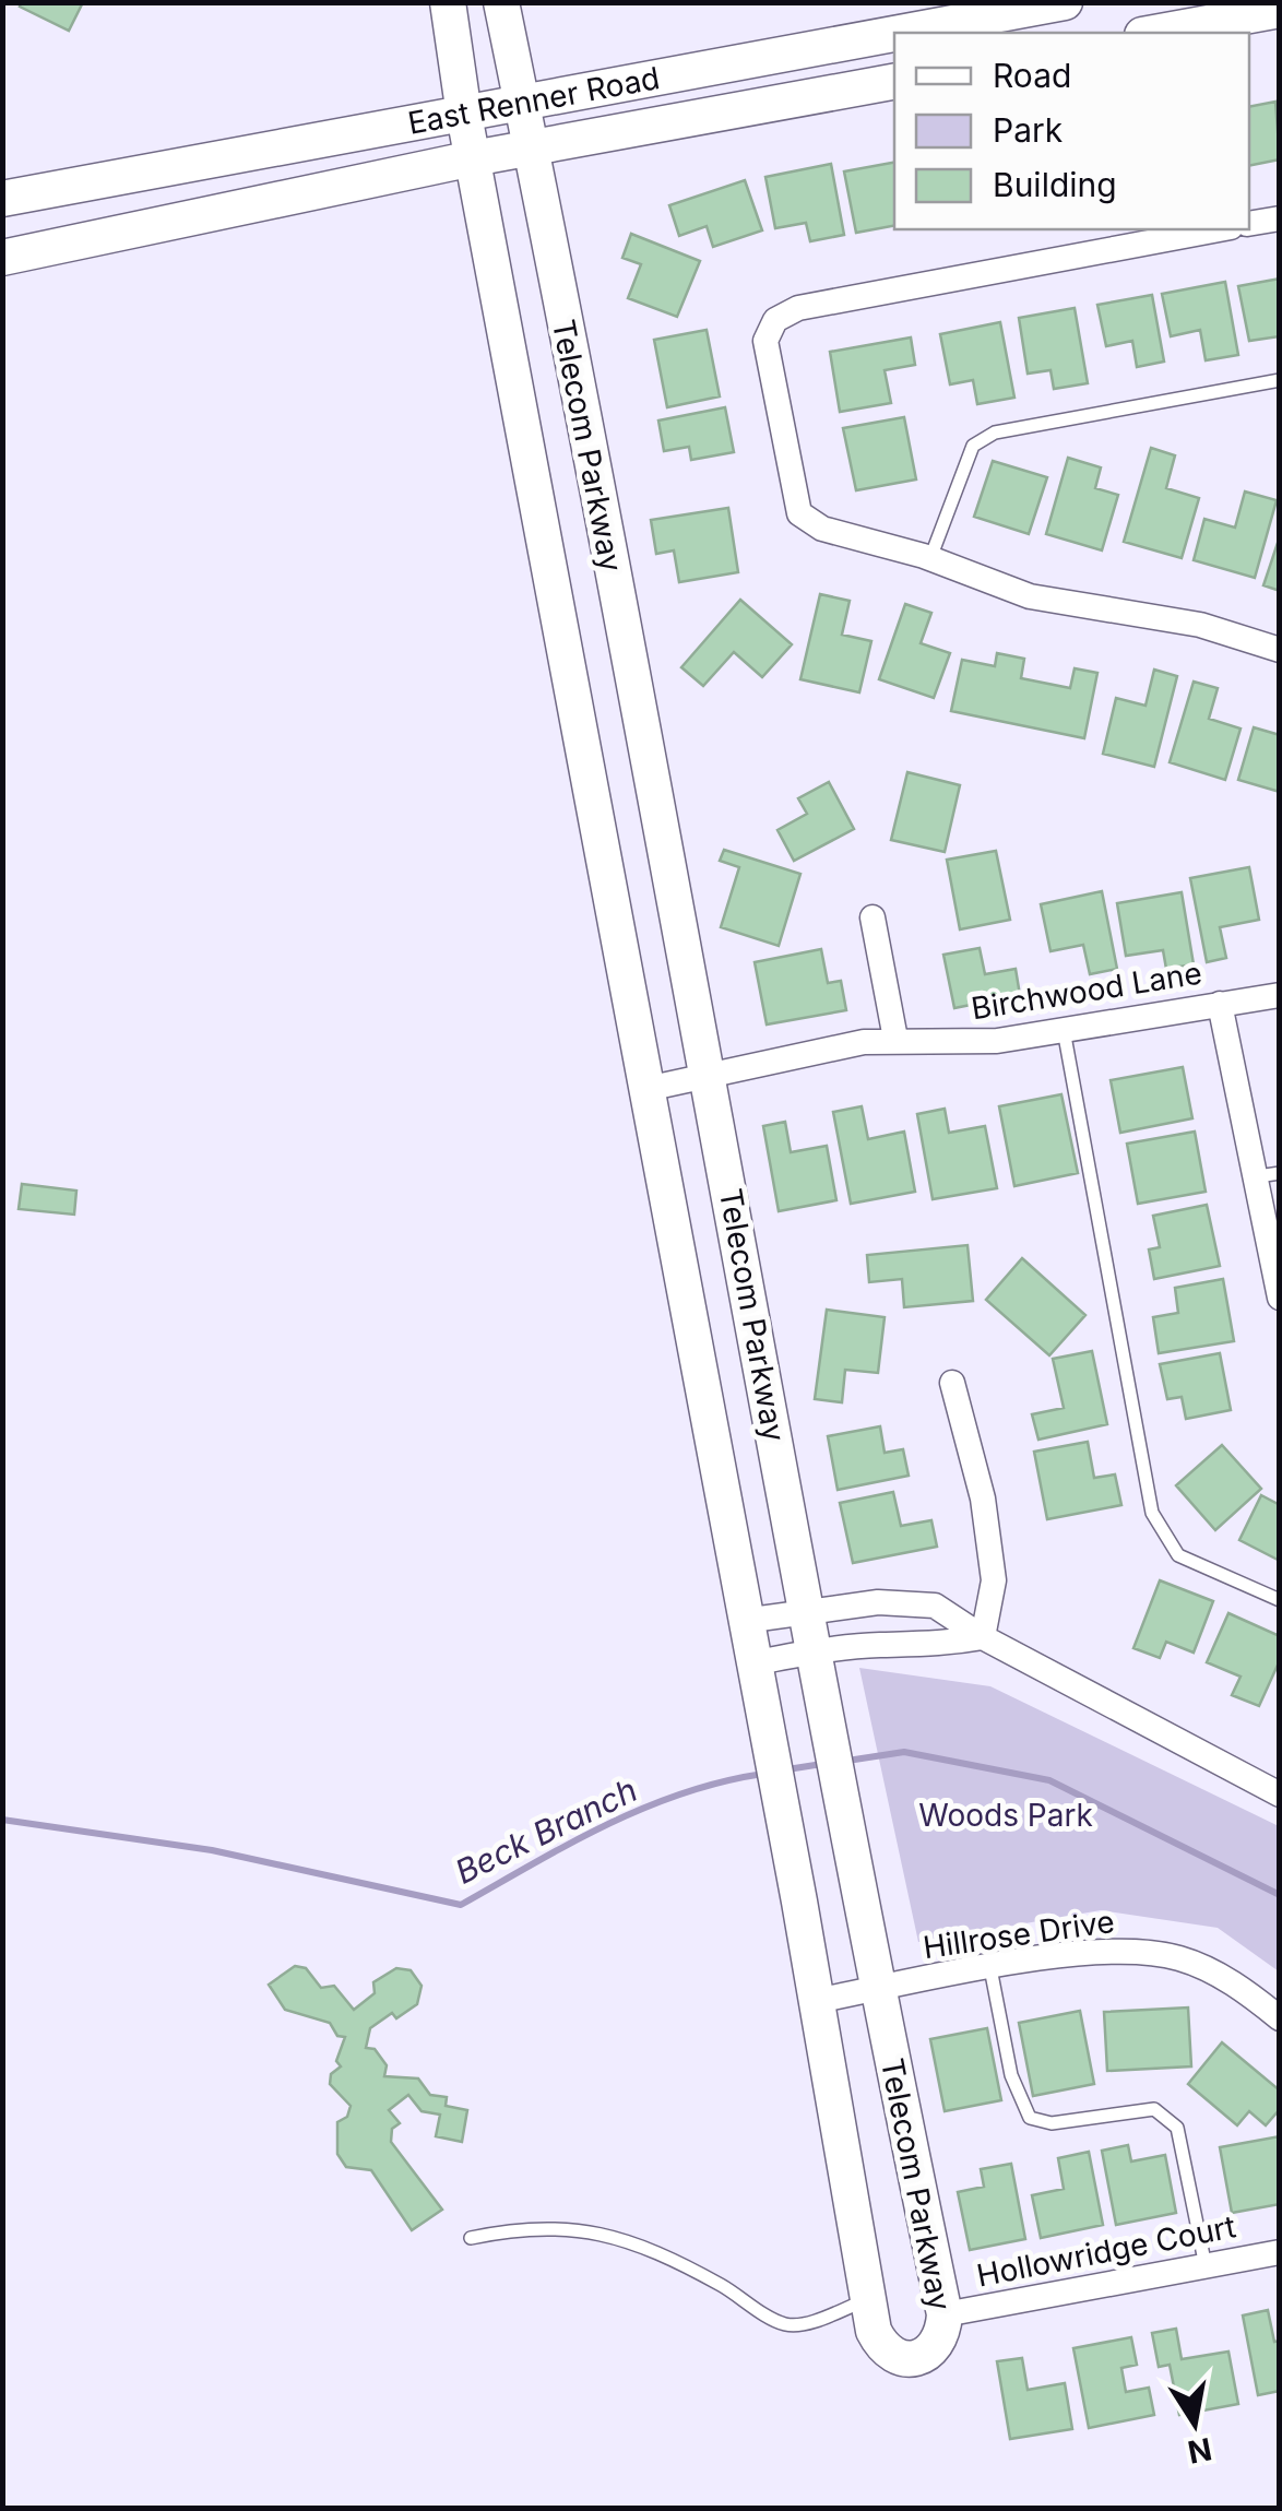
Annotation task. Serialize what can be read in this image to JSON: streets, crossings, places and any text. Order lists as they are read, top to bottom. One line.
{"streets":{"street":["East Renner Road","Telecom Parkway","Birchwood Lane","Hillrose Drive","Hollowridge Court"]},"crossings":[["East Renner Road","Telecom Parkway"],["Telecom Parkway","Birchwood Lane"],["Telecom Parkway","Hillrose Drive"],["Telecom Parkway","Hollowridge Court"]],"water":["Beck Branch"],"parks":["Woods Park"],"legend":["Road","Park","Building"],"north":"bottom"}
